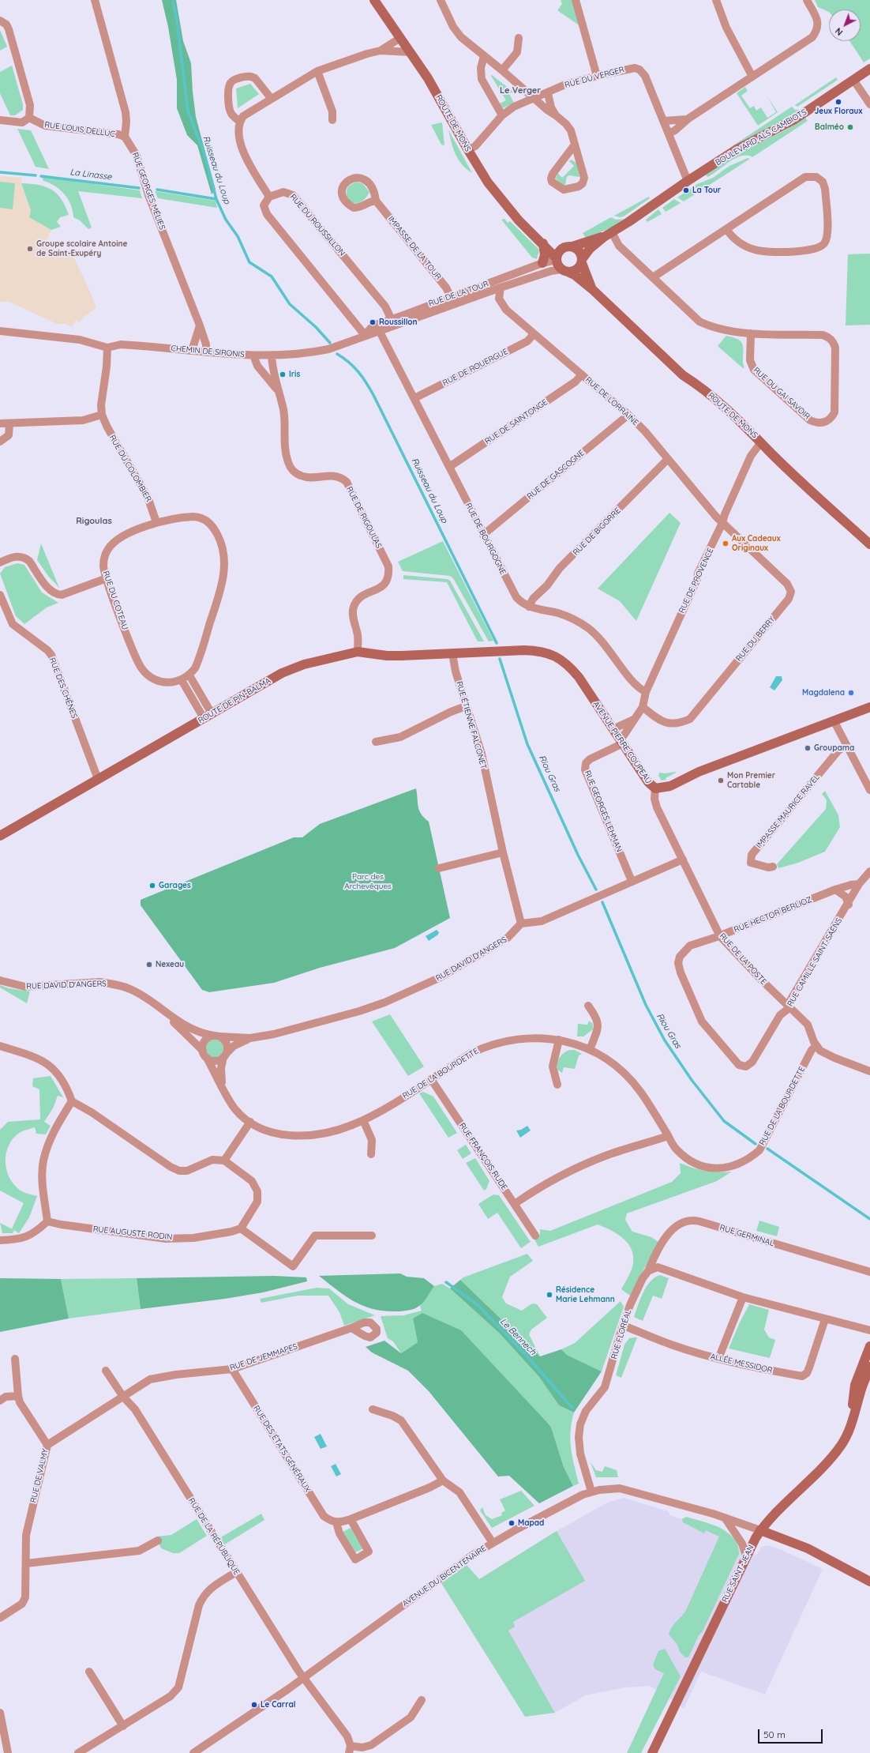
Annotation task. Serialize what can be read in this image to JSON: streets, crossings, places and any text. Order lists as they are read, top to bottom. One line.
{"streets":{"street":["RUE DU VERGER","ROUTE DE MONS","RUE LOUIS DELLUC","BOULEVARD ALS CAMBIOTS","RUE GEORGES MÉLIES","RUE DU ROUSSILLON","IMPASSE DE LA TOUR","RUE DE LA TOUR","CHEMIN DE SIRONIS","RUE DE ROUERGUE","RUE DU GAI SAVOIR","RUE DE LORRAINE","RUE DE SAINTONGE","RUE DU COLOMBIER","RUE DE GASCOGNE","RUE DE RIGOULAS","RUE DE BIGORRE","RUE DE BOURGOGNE","RUE DE PROVENCE","RUE DU COTEAU","RUE DU BERRY","RUE DES CHÊNES","ROUTE DE PIN-BALMA","RUE ÉTIENNE FALCONET","AVENUE PIERRE COUPEAU","RUE GEORGES LEHMAN","IMPASSE MAURICE RAVEL","RUE HECTOR BERLIOZ","RUE DAVID D'ANGERS","RUE DE LA POSTE","RUE CAMILLE SAINT-SAËNS","RUE DE LA BOURDETTE","RUE FRANÇOIS RUDE","RUE AUGUSTE RODIN","RUE GERMINAL","RUE FLORÉAL","RUE DE JEMMAPES","ALLÉE MESSIDOR","RUE DES ÉTATS GÉNÉRAUX","RUE DE VALMY","RUE DE LA RÉPUBLIQUE","RUE SAINT-JEAN","AVENUE DU BICENTENAIRE"]},"crossings":[["RUE DU VERGER","ROUTE DE MONS"],["RUE DU VERGER","BOULEVARD ALS CAMBIOTS"],["ROUTE DE MONS","BOULEVARD ALS CAMBIOTS"],["ROUTE DE MONS","RUE DE LA TOUR"],["ROUTE DE MONS","RUE DE PROVENCE"],["RUE LOUIS DELLUC","RUE GEORGES MÉLIES"],["BOULEVARD ALS CAMBIOTS","RUE DE LA TOUR"],["BOULEVARD ALS CAMBIOTS","RUE DU GAI SAVOIR"],["RUE GEORGES MÉLIES","CHEMIN DE SIRONIS"],["RUE DU ROUSSILLON","RUE DE LA TOUR"],["IMPASSE DE LA TOUR","RUE DE LA TOUR"],["RUE DE LA TOUR","CHEMIN DE SIRONIS"],["RUE DE LA TOUR","RUE DE LORRAINE"],["RUE DE LA TOUR","RUE DE BOURGOGNE"],["CHEMIN DE SIRONIS","RUE DU COLOMBIER"],["CHEMIN DE SIRONIS","RUE DE RIGOULAS"],["RUE DE ROUERGUE","RUE DE LORRAINE"],["RUE DE ROUERGUE","RUE DE BOURGOGNE"],["RUE DE LORRAINE","RUE DE SAINTONGE"],["RUE DE LORRAINE","RUE DE GASCOGNE"],["RUE DE LORRAINE","RUE DE BIGORRE"],["RUE DE LORRAINE","RUE DE PROVENCE"],["RUE DE LORRAINE","RUE DU BERRY"],["RUE DE SAINTONGE","RUE DE BOURGOGNE"],["RUE DU COLOMBIER","RUE DU COTEAU"],["RUE DE GASCOGNE","RUE DE BOURGOGNE"],["RUE DE RIGOULAS","ROUTE DE PIN-BALMA"],["RUE DE BIGORRE","RUE DE BOURGOGNE"],["RUE DE BOURGOGNE","RUE DE PROVENCE"],["RUE DE PROVENCE","RUE DU BERRY"],["RUE DE PROVENCE","AVENUE PIERRE COUPEAU"],["RUE DE PROVENCE","RUE GEORGES LEHMAN"],["RUE DES CHÊNES","ROUTE DE PIN-BALMA"],["ROUTE DE PIN-BALMA","RUE ÉTIENNE FALCONET"],["ROUTE DE PIN-BALMA","AVENUE PIERRE COUPEAU"],["RUE ÉTIENNE FALCONET","RUE DAVID D'ANGERS"],["AVENUE PIERRE COUPEAU","RUE GEORGES LEHMAN"],["AVENUE PIERRE COUPEAU","RUE DE LA POSTE"],["RUE HECTOR BERLIOZ","RUE DE LA POSTE"],["RUE HECTOR BERLIOZ","RUE CAMILLE SAINT-SAËNS"],["RUE DAVID D'ANGERS","RUE DE LA BOURDETTE"],["RUE DE LA POSTE","RUE CAMILLE SAINT-SAËNS"],["RUE DE LA POSTE","RUE DE LA BOURDETTE"],["RUE DE LA BOURDETTE","RUE FRANÇOIS RUDE"],["RUE GERMINAL","RUE FLORÉAL"],["RUE FLORÉAL","ALLÉE MESSIDOR"],["RUE FLORÉAL","AVENUE DU BICENTENAIRE"],["RUE DE JEMMAPES","RUE DES ÉTATS GÉNÉRAUX"],["RUE DE JEMMAPES","RUE DE VALMY"],["RUE DE JEMMAPES","RUE DE LA RÉPUBLIQUE"],["RUE DE LA RÉPUBLIQUE","AVENUE DU BICENTENAIRE"],["RUE SAINT-JEAN","AVENUE DU BICENTENAIRE"]],"districts":["Le Verger","Rigoulas"],"water":["Ruisseau du Loup","La Linasse","Riou Gras","Le Bennech"],"parks":["Parc des Archevêques"],"places":["Jeux Floraux","Balméo","La Tour","Groupe scolaire Antoine de Saint-Exupéry","Roussillon","Iris","Aux Cadeaux Originaux","Magdalena","Groupama","Mon Premier Cartable","Garages","Nexeau","Résidence Marie Lehmann","Mapad","Le Carral"],"scale_bar":"50 m","north":"bottom left"}
